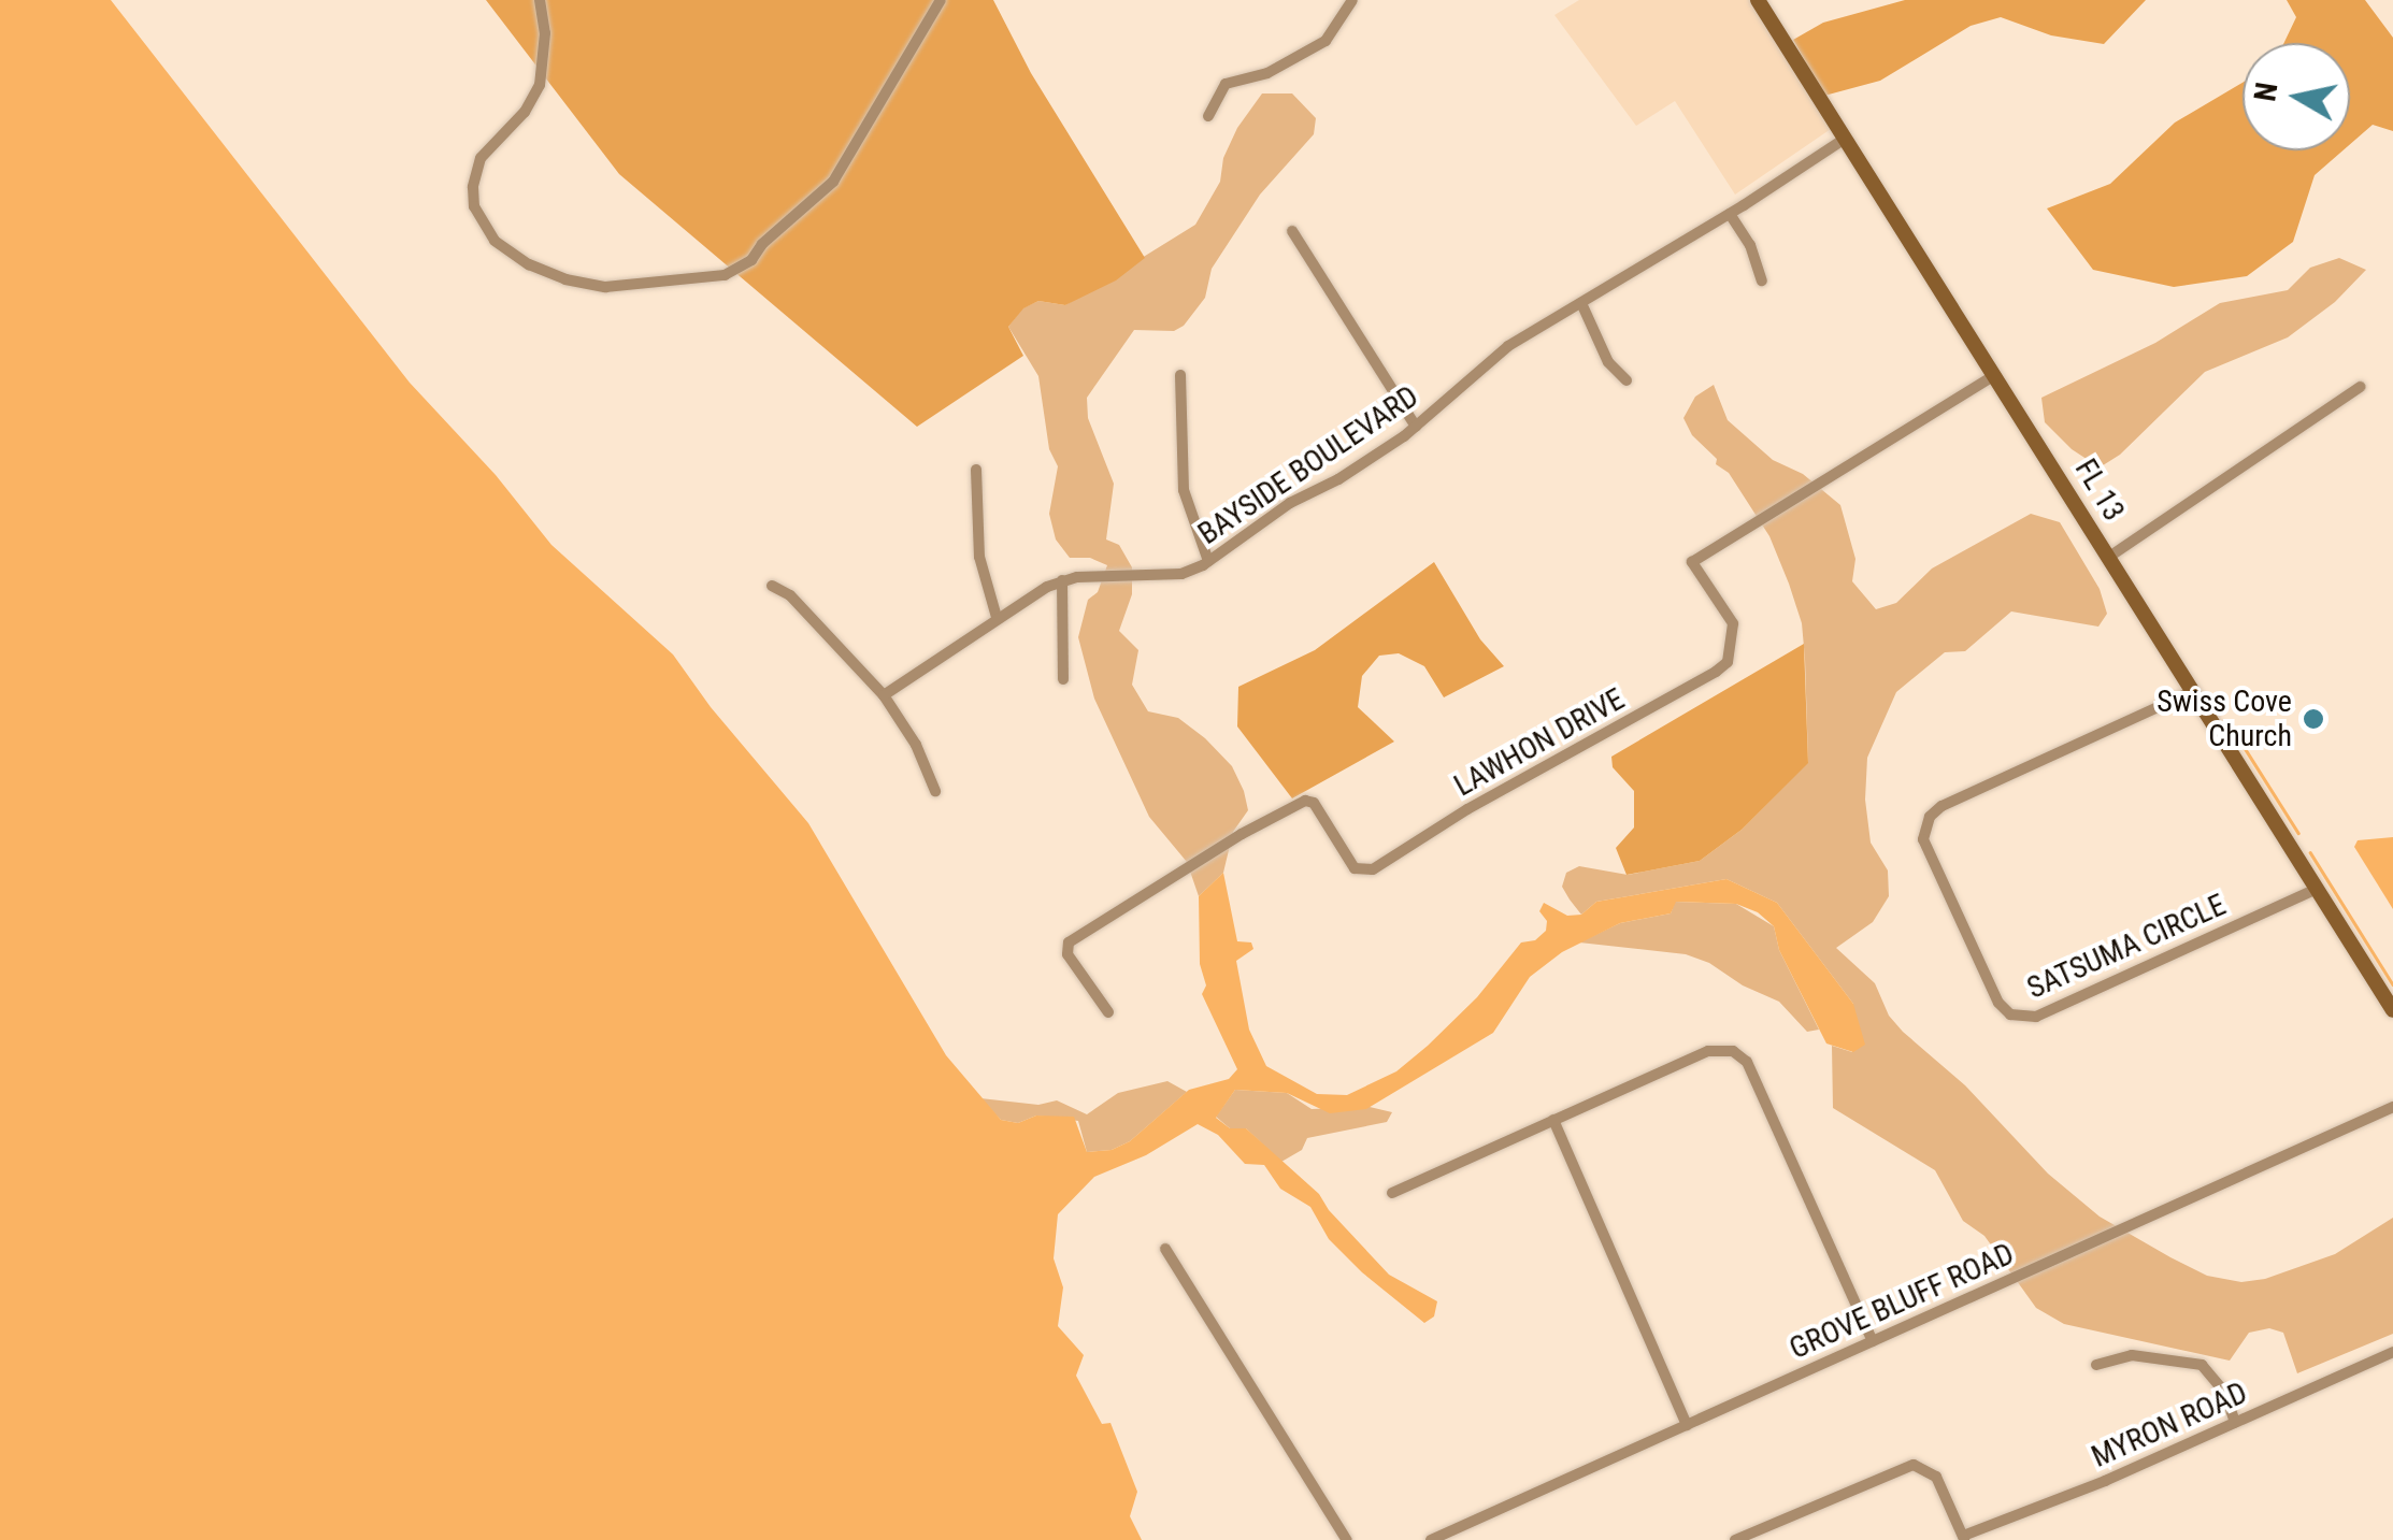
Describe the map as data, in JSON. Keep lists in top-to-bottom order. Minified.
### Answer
{"streets":{"main road":["FL 13"],"street":["BAYSIDE BOULEVARD","LAWHON DRIVE","SATSUMA CIRCLE","GROVE BLUFF ROAD","MYRON ROAD"]},"crossings":[["BAYSIDE BOULEVARD","FL 13"],["FL 13","LAWHON DRIVE"],["FL 13","SATSUMA CIRCLE"]],"places":["Swiss Cove Church"],"north":"left"}
